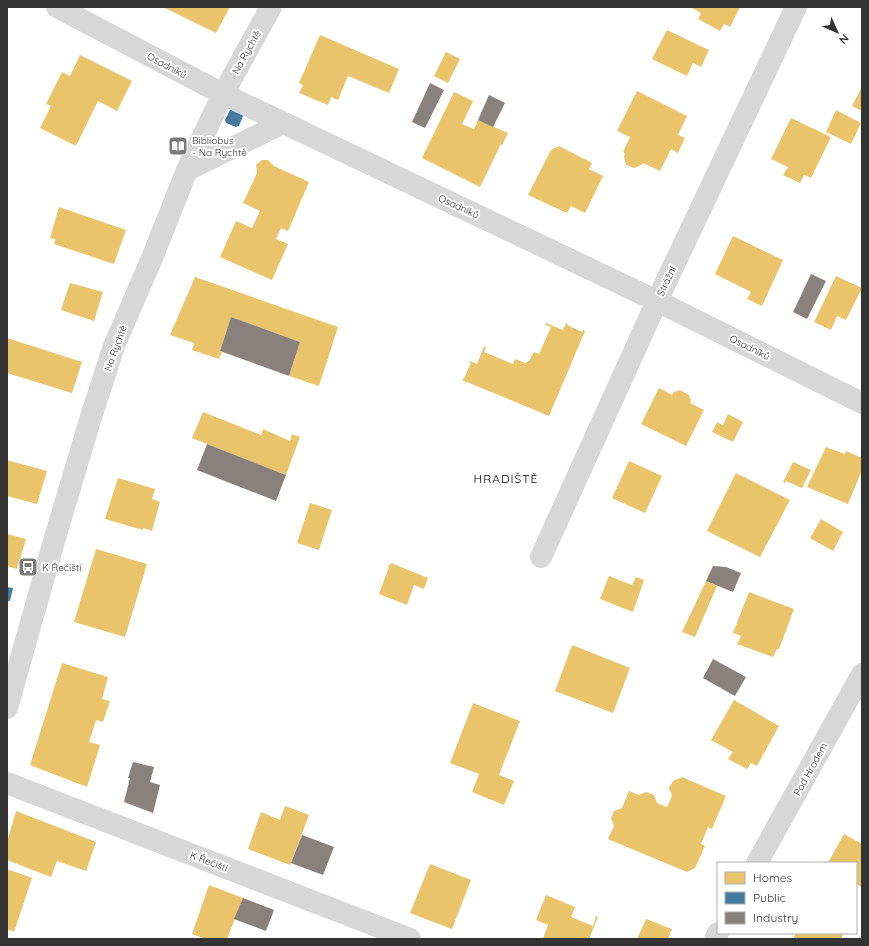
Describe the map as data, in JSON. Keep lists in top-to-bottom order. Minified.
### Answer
{"streets":{"street":["Na Rychtě","Osadníků","Strážní","Pod Hradem","K Řečišti"]},"crossings":[["Na Rychtě","Osadníků"],["Osadníků","Strážní"]],"districts":["HRADIŠTĚ"],"places":{"library":["Bibliobus - Na Rychtě"],"bus stop":["K Řečišti"]},"legend":["Homes","Public","Industry"],"north":"bottom right"}
